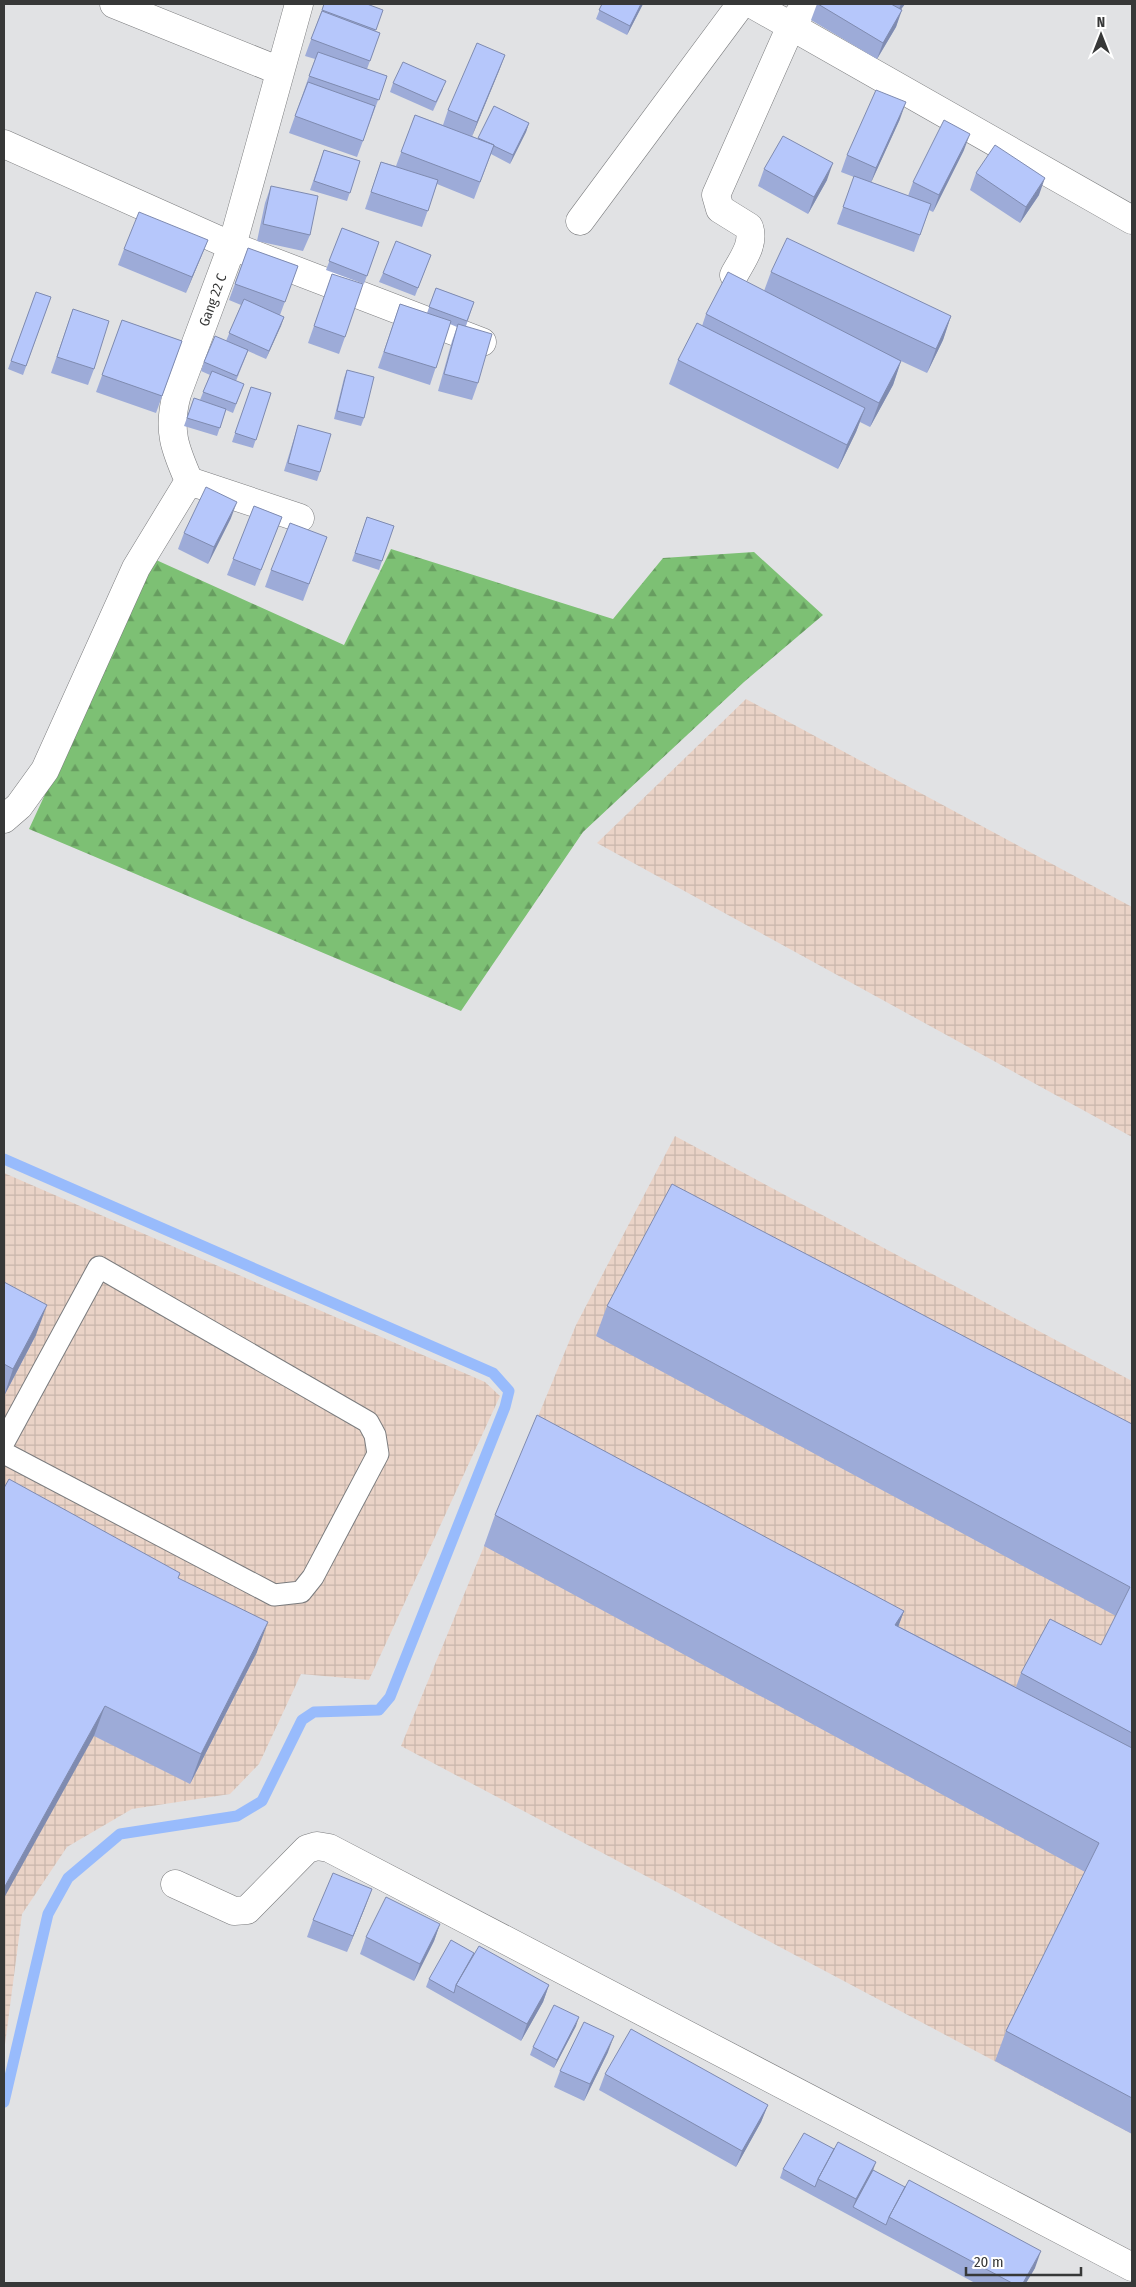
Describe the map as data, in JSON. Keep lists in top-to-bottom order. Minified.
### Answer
{"streets":{"street":["Gang 22 C"]},"scale_bar":"20 m","north":"top"}
